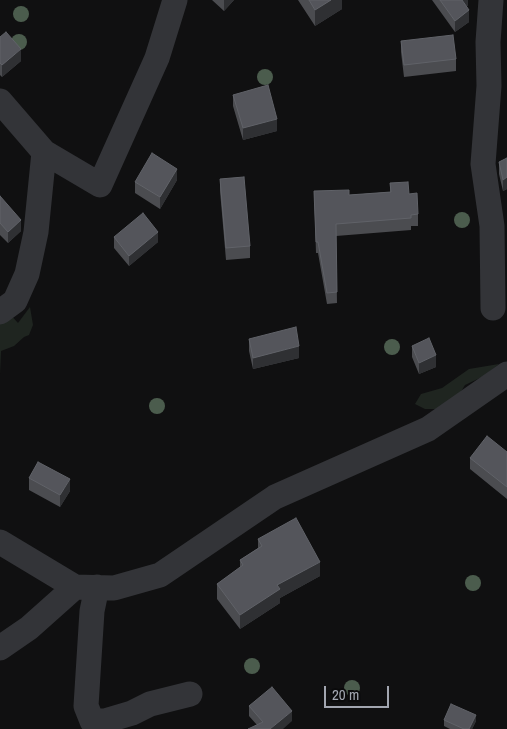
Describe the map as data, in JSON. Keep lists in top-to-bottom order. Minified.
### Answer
{"scale_bar":"20 m"}
